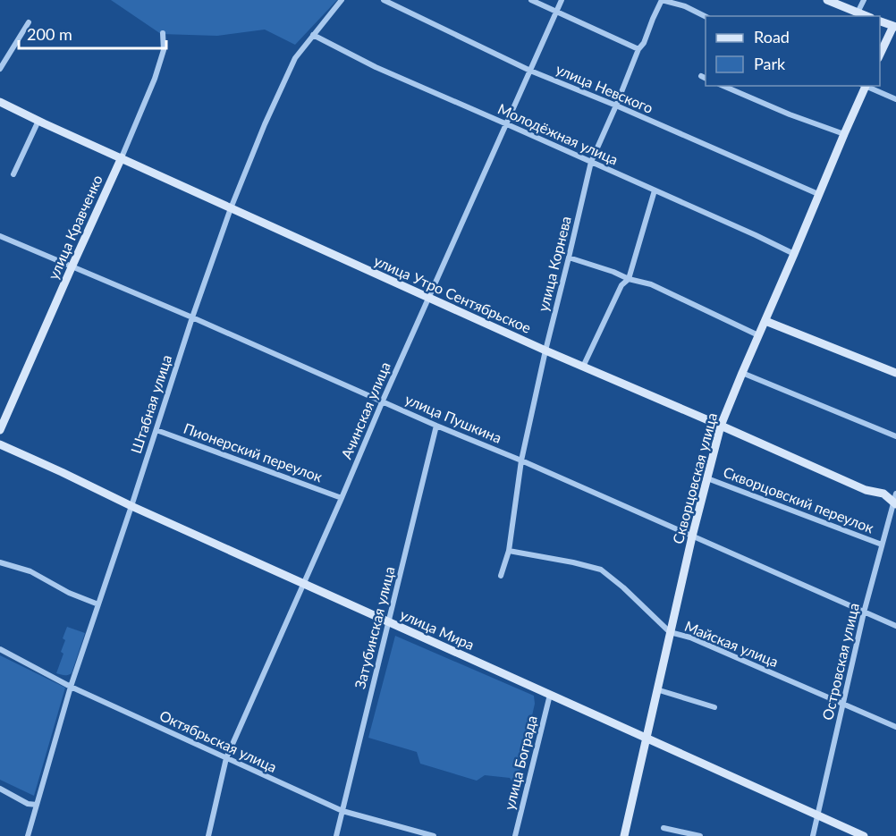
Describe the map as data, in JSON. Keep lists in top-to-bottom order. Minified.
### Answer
{"streets":{"street":["улица Невского","Молодёжная улица","улица Кравченко","улица Корнева","улица Утро Сентябрьское","Штабная улица","Ачинская улица","улица Пушкина","Пионерский переулок","Скворцовская улица","Скворцовский переулок","Затубинская улица","улица Мира","Майская улица","Островская улица","Октябрьская улица","улица Бограда"]},"crossings":[["улица Невского","улица Корнева"],["улица Невского","Ачинская улица"],["улица Невского","Скворцовская улица"],["Молодёжная улица","улица Корнева"],["Молодёжная улица","Штабная улица"],["Молодёжная улица","Ачинская улица"],["Молодёжная улица","Скворцовская улица"],["улица Кравченко","улица Утро Сентябрьское"],["улица Кравченко","улица Пушкина"],["улица Корнева","улица Утро Сентябрьское"],["улица Корнева","улица Пушкина"],["улица Корнева","Майская улица"],["улица Утро Сентябрьское","Штабная улица"],["улица Утро Сентябрьское","Ачинская улица"],["улица Утро Сентябрьское","Скворцовская улица"],["улица Утро Сентябрьское","Островская улица"],["Штабная улица","улица Пушкина"],["Штабная улица","Пионерский переулок"],["Штабная улица","улица Мира"],["Штабная улица","Октябрьская улица"],["Ачинская улица","улица Пушкина"],["Ачинская улица","Пионерский переулок"],["Ачинская улица","улица Мира"],["Ачинская улица","Октябрьская улица"],["улица Пушкина","Скворцовская улица"],["улица Пушкина","Затубинская улица"],["улица Пушкина","Островская улица"],["Скворцовская улица","Скворцовский переулок"],["Скворцовская улица","улица Мира"],["Скворцовская улица","Майская улица"],["Скворцовский переулок","Островская улица"],["Затубинская улица","улица Мира"],["Затубинская улица","Октябрьская улица"],["улица Мира","Островская улица"],["улица Мира","улица Бограда"],["Майская улица","Островская улица"]],"legend":["Road","Park"],"scale_bar":"200 m"}
